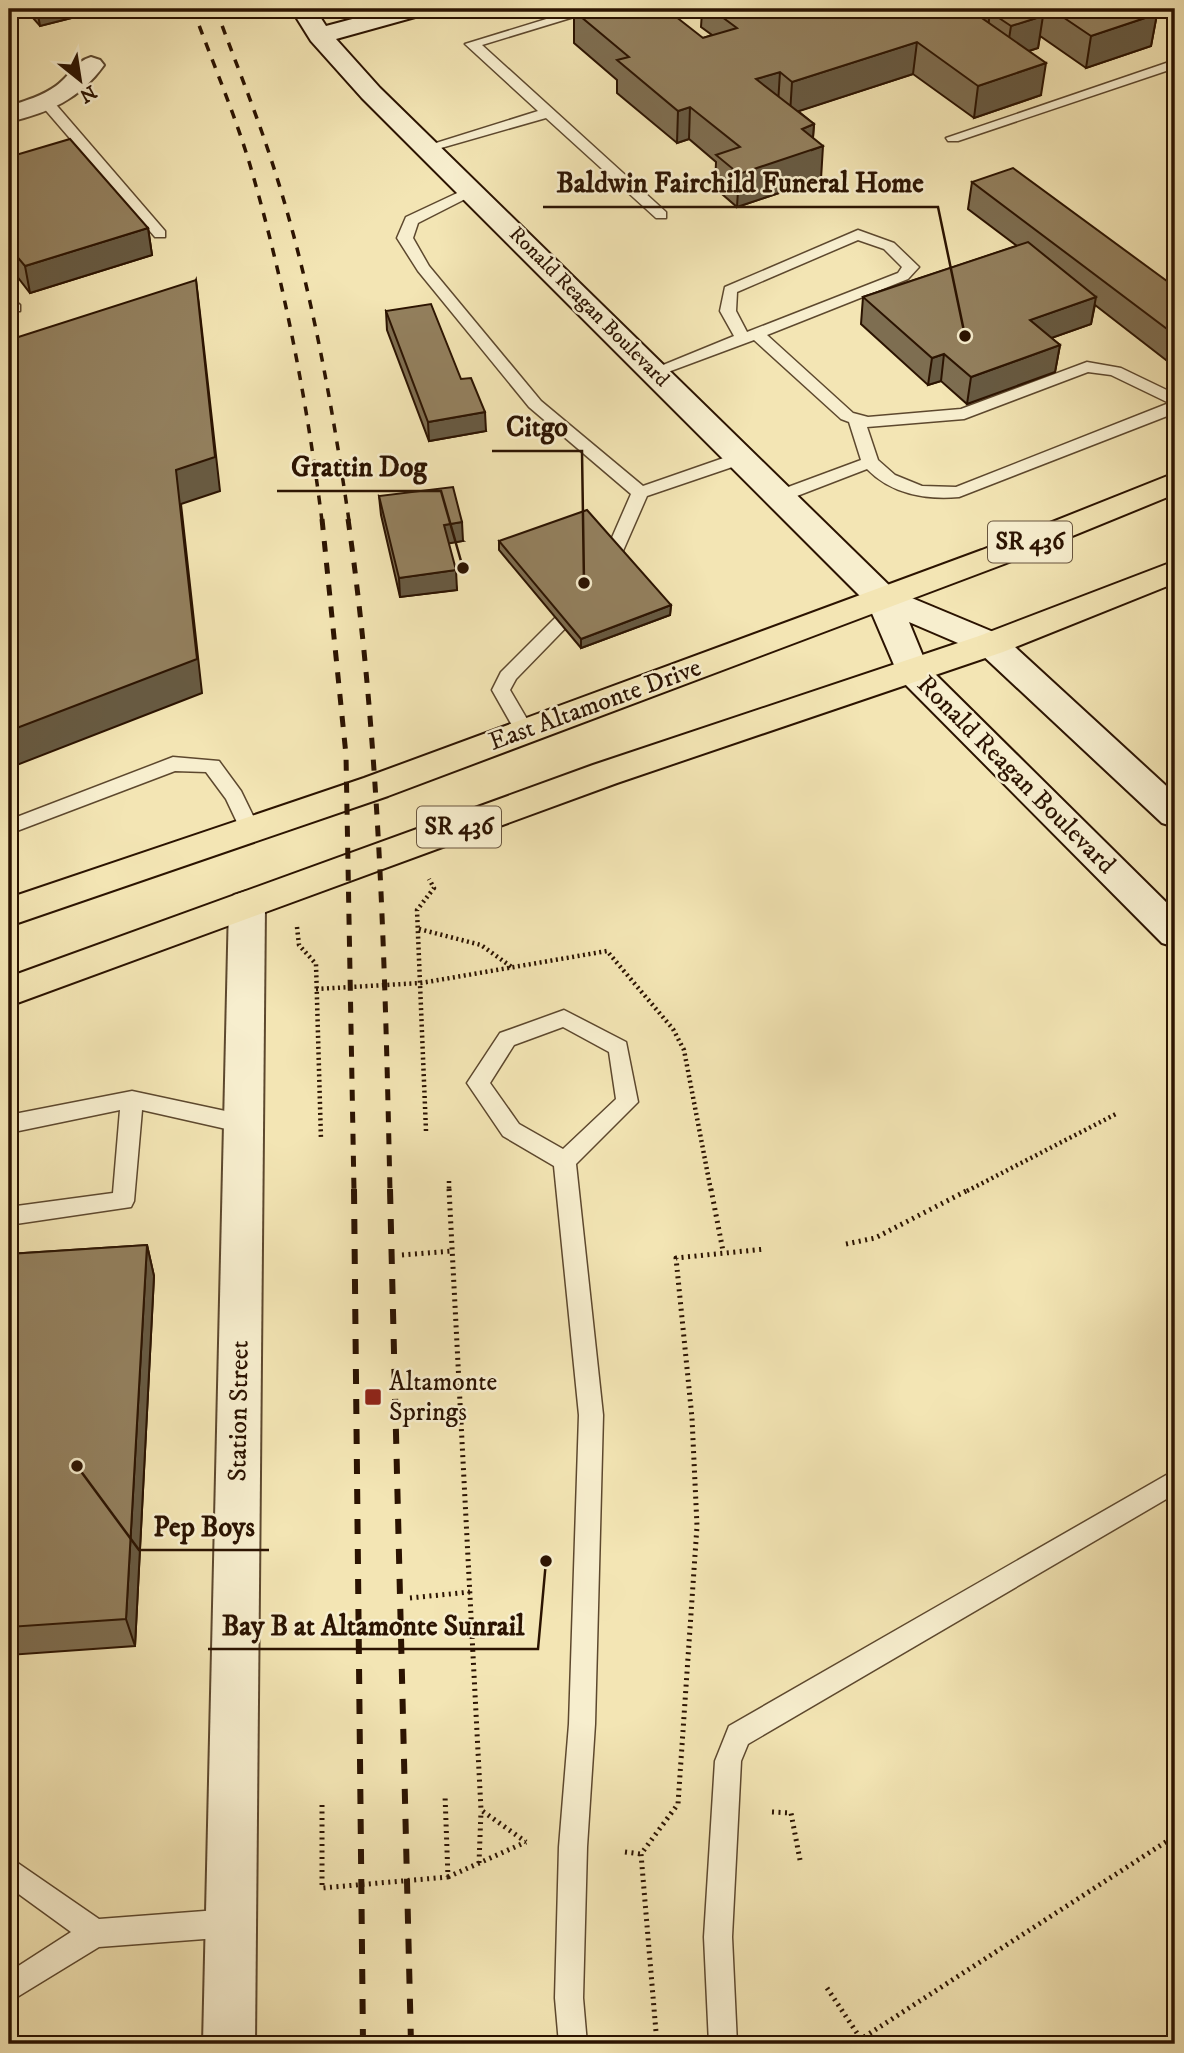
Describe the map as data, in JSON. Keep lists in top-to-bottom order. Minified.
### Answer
{"streets":{"main road":["SR 436","East Altamonte Drive"],"street":["Ronald Reagan Boulevard","Station Street"]},"crossings":[["Ronald Reagan Boulevard","SR 436"],["Ronald Reagan Boulevard","East Altamonte Drive"],["SR 436","Station Street"]],"places":{"other":["Baldwin Fairchild Funeral Home","Grattin Dog","Citgo","Pep Boys","Bay B at Altamonte Sunrail"],"transit":["Altamonte Springs"]},"north":"bottom right"}
